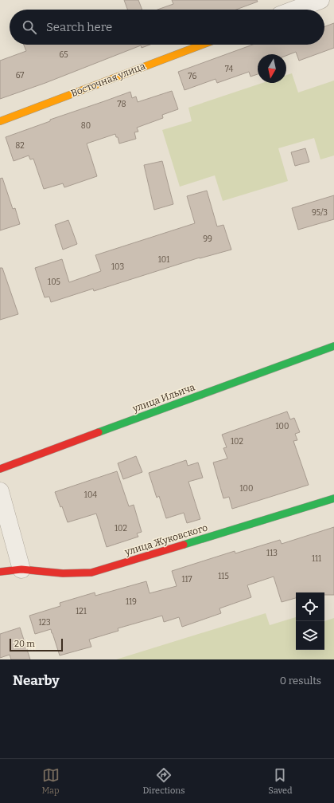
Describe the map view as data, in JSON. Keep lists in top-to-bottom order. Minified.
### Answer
{"streets":{"street":["Восточная улица","улица Ильича","улица Жуковского"]},"house_numbers":["65","74","67","76","78","80","82","95/3","99","101","103","105","100","102","100","104","102","113","111","115","117","119","121","123"],"scale_bar":"20 m","north":"bottom","page":{"search":"Search here","scale":"20 m","heading":["Nearby","0 results"],"nav":["Map","Directions","Saved"]}}
